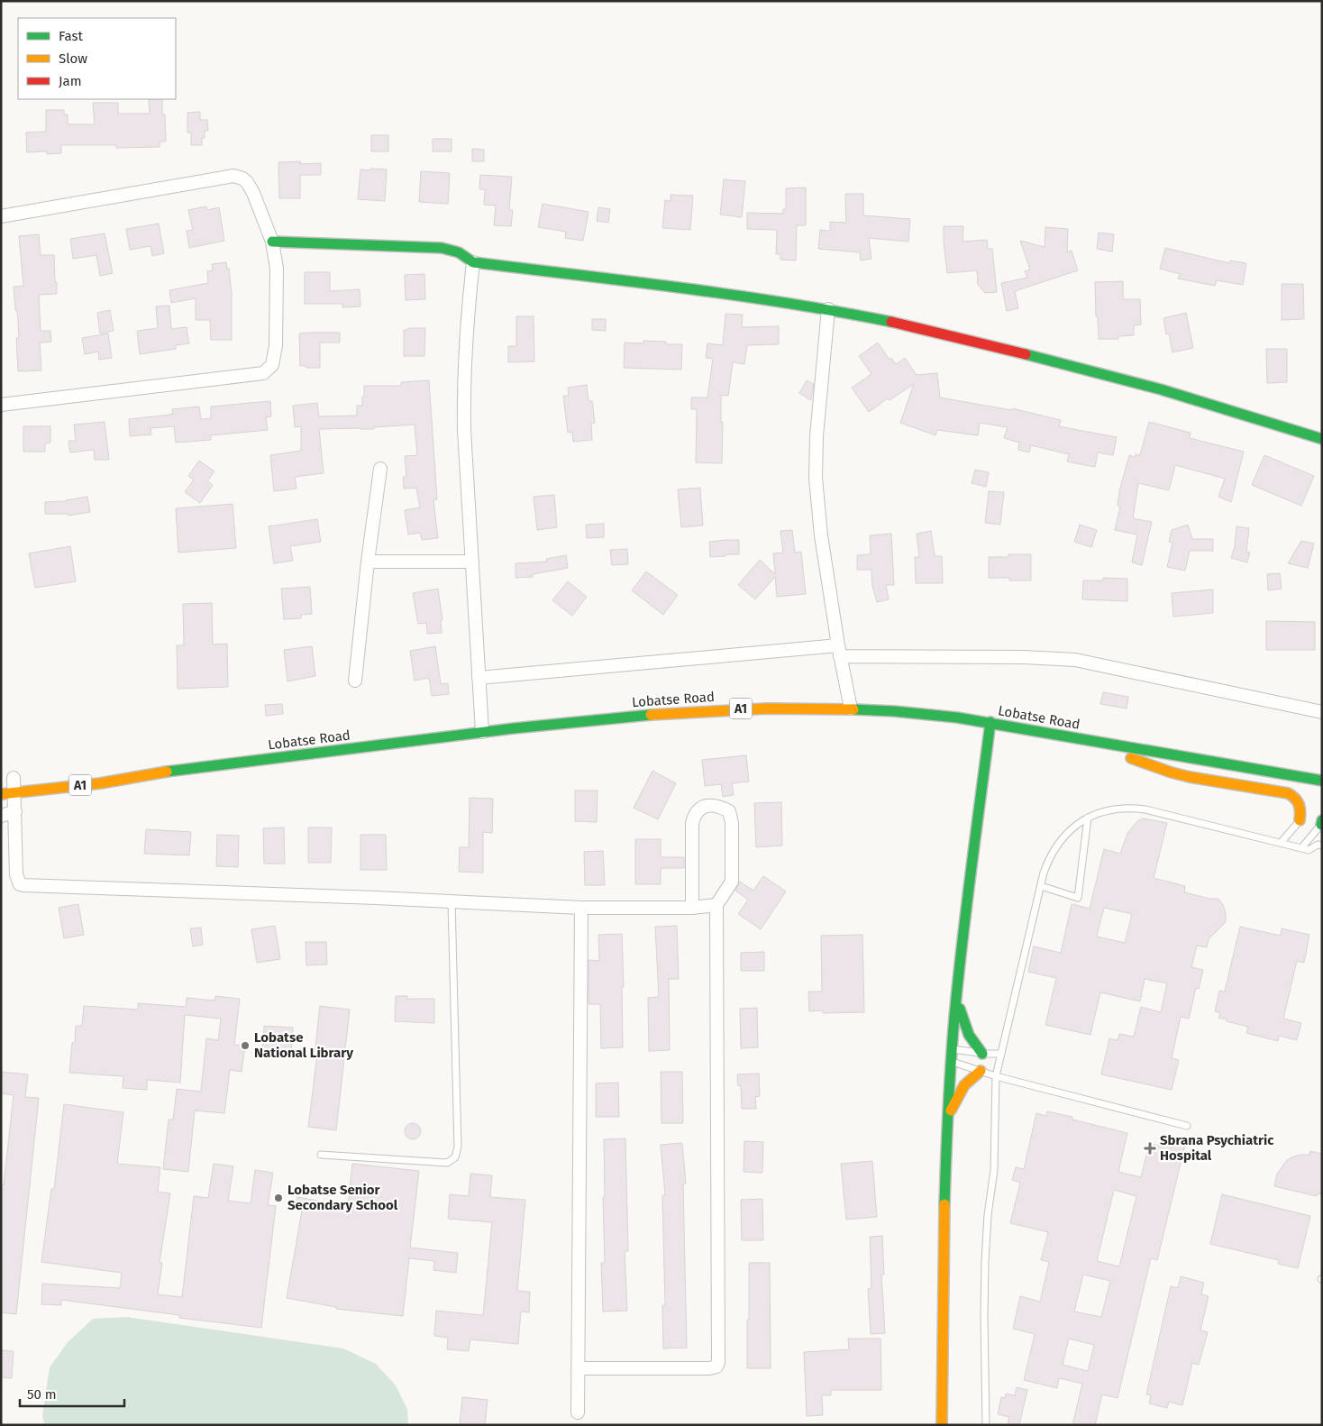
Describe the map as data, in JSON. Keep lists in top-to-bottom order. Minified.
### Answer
{"streets":{"main road":["Lobatse Road","A1"]},"places":{"other":["Lobatse National Library","Lobatse Senior Secondary School"],"health":["Sbrana Psychiatric Hospital"]},"legend":["Fast","Slow","Jam"],"scale_bar":"50 m"}
